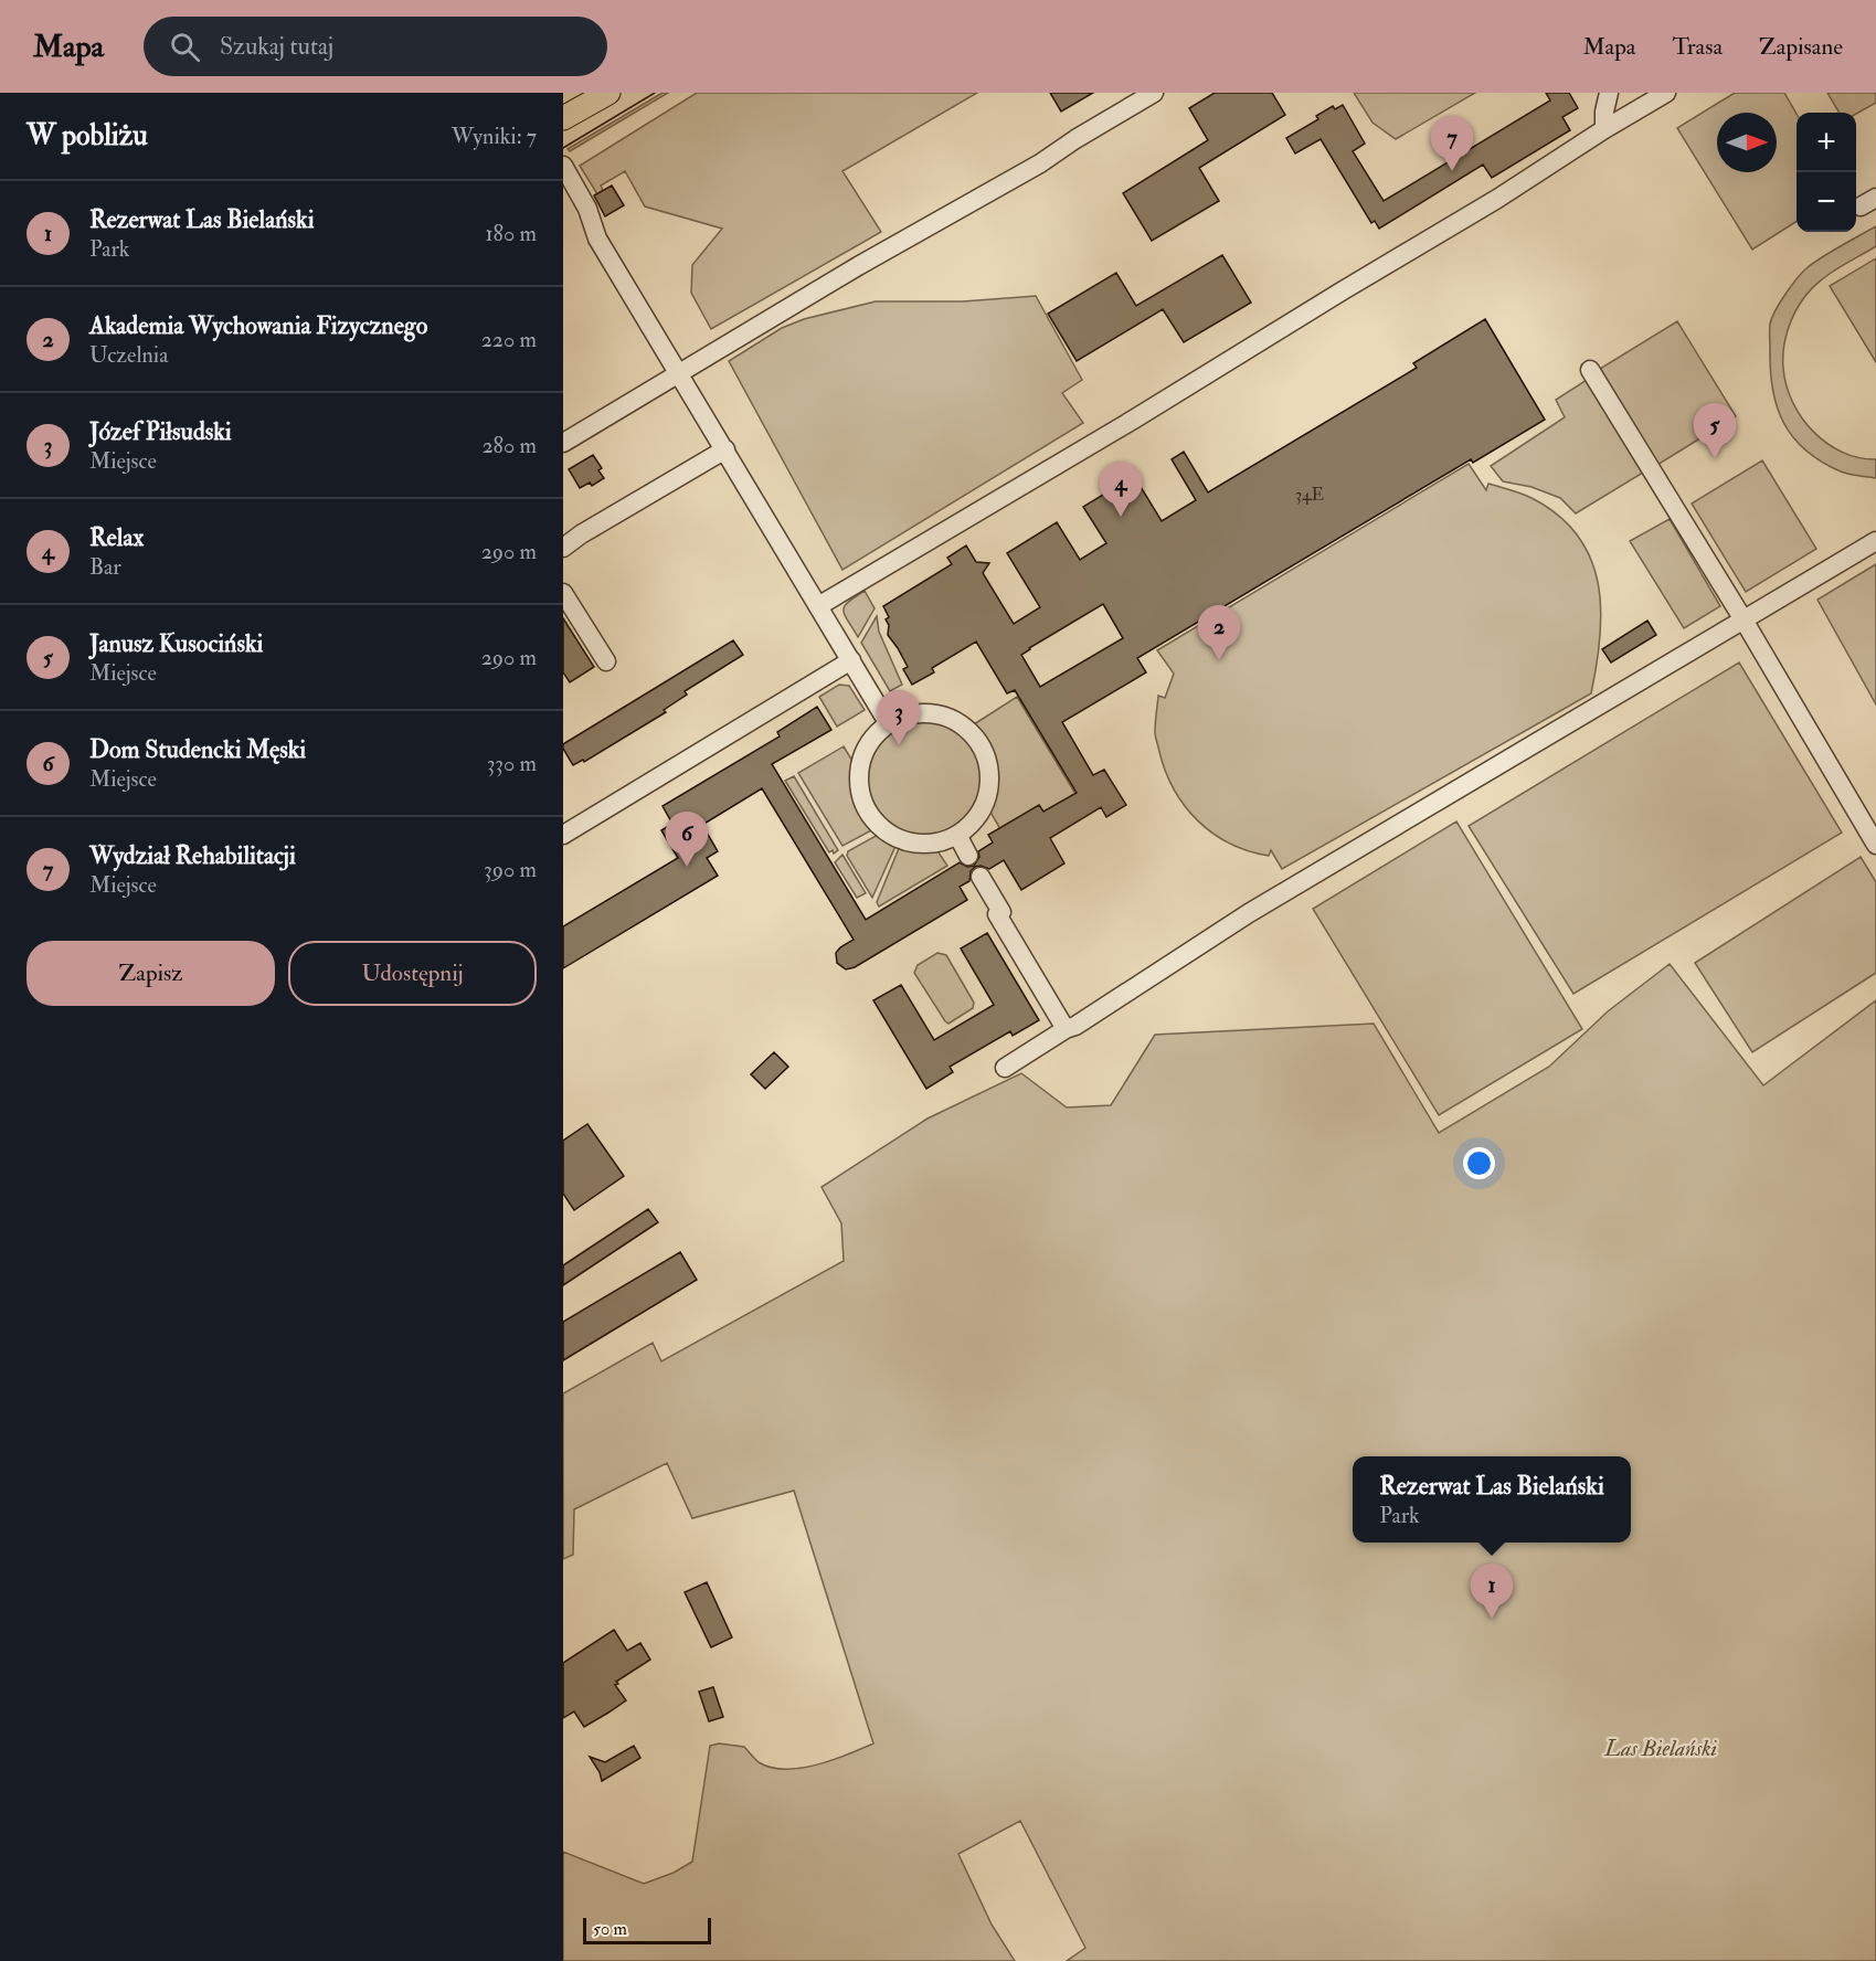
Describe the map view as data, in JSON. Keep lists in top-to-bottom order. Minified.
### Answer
{"parks":["Las Bielański"],"house_numbers":["34E"],"scale_bar":"50 m","north":"right","page":{"header":"Mapa","search":"Szukaj tutaj","nav":["Mapa","Trasa","Zapisane"],"heading":["W pobliżu","Wyniki: 7"],"map_buttons":["+","−"],"pins":["7","5","4","2","3","6","1"],"list":[{"mark":"1","name":"Rezerwat Las Bielański","note":"Park","value":"180 m"},{"mark":"2","name":"Akademia Wychowania Fizycznego","note":"Uczelnia","value":"220 m"},{"mark":"3","name":"Józef Piłsudski","note":"Miejsce","value":"280 m"},{"mark":"4","name":"Relax","note":"Bar","value":"290 m"},{"mark":"5","name":"Janusz Kusociński","note":"Miejsce","value":"290 m"},{"mark":"6","name":"Dom Studencki Męski","note":"Miejsce","value":"330 m"},{"mark":"7","name":"Wydział Rehabilitacji","note":"Miejsce","value":"390 m"}],"buttons":["Zapisz","Udostępnij"],"popup":["Rezerwat Las Bielański","Park"],"scale":"50 m"}}
